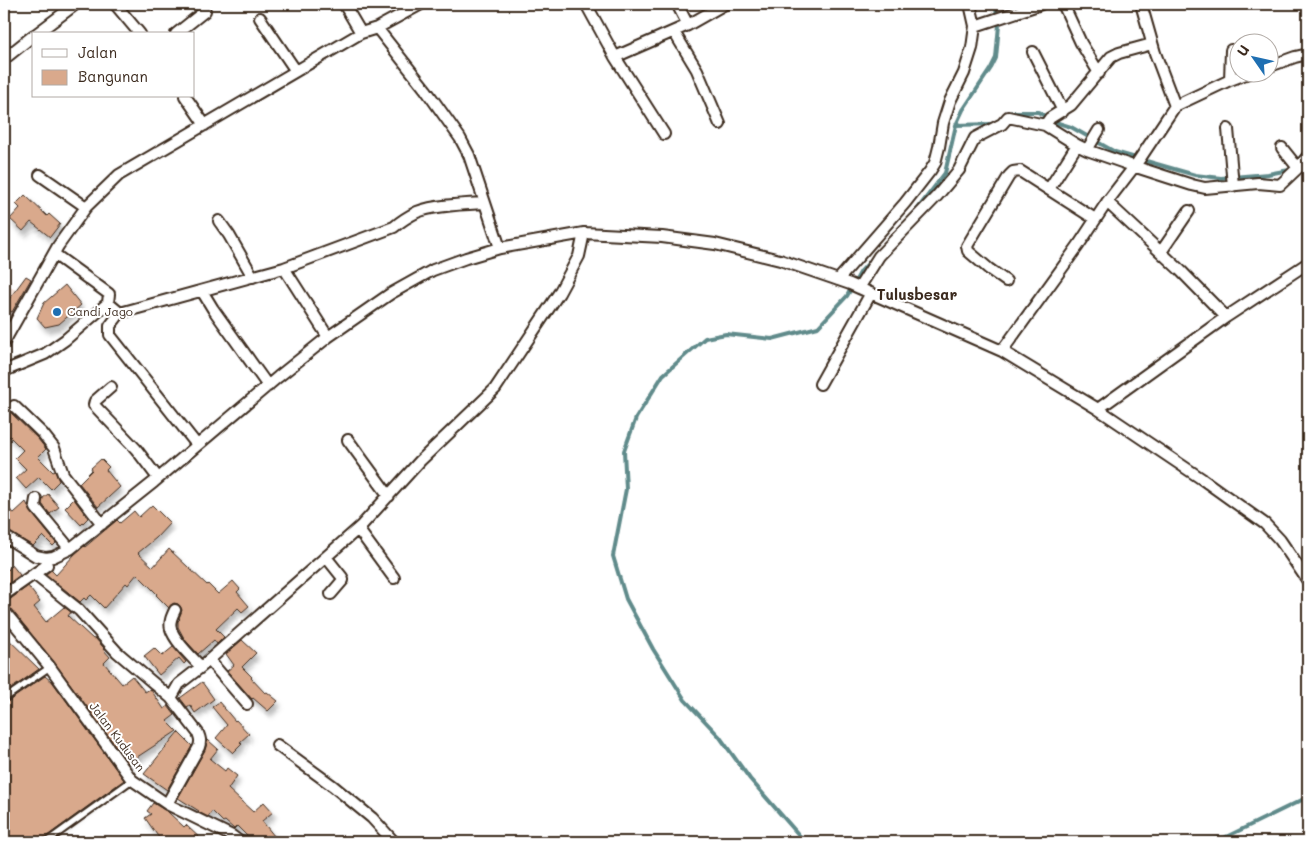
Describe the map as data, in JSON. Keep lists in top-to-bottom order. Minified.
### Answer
{"streets":{"street":["Jalan Kudusan"]},"districts":["Tulusbesar"],"places":["Candi Jago"],"legend":["Jalan","Bangunan"],"north":"top left"}
